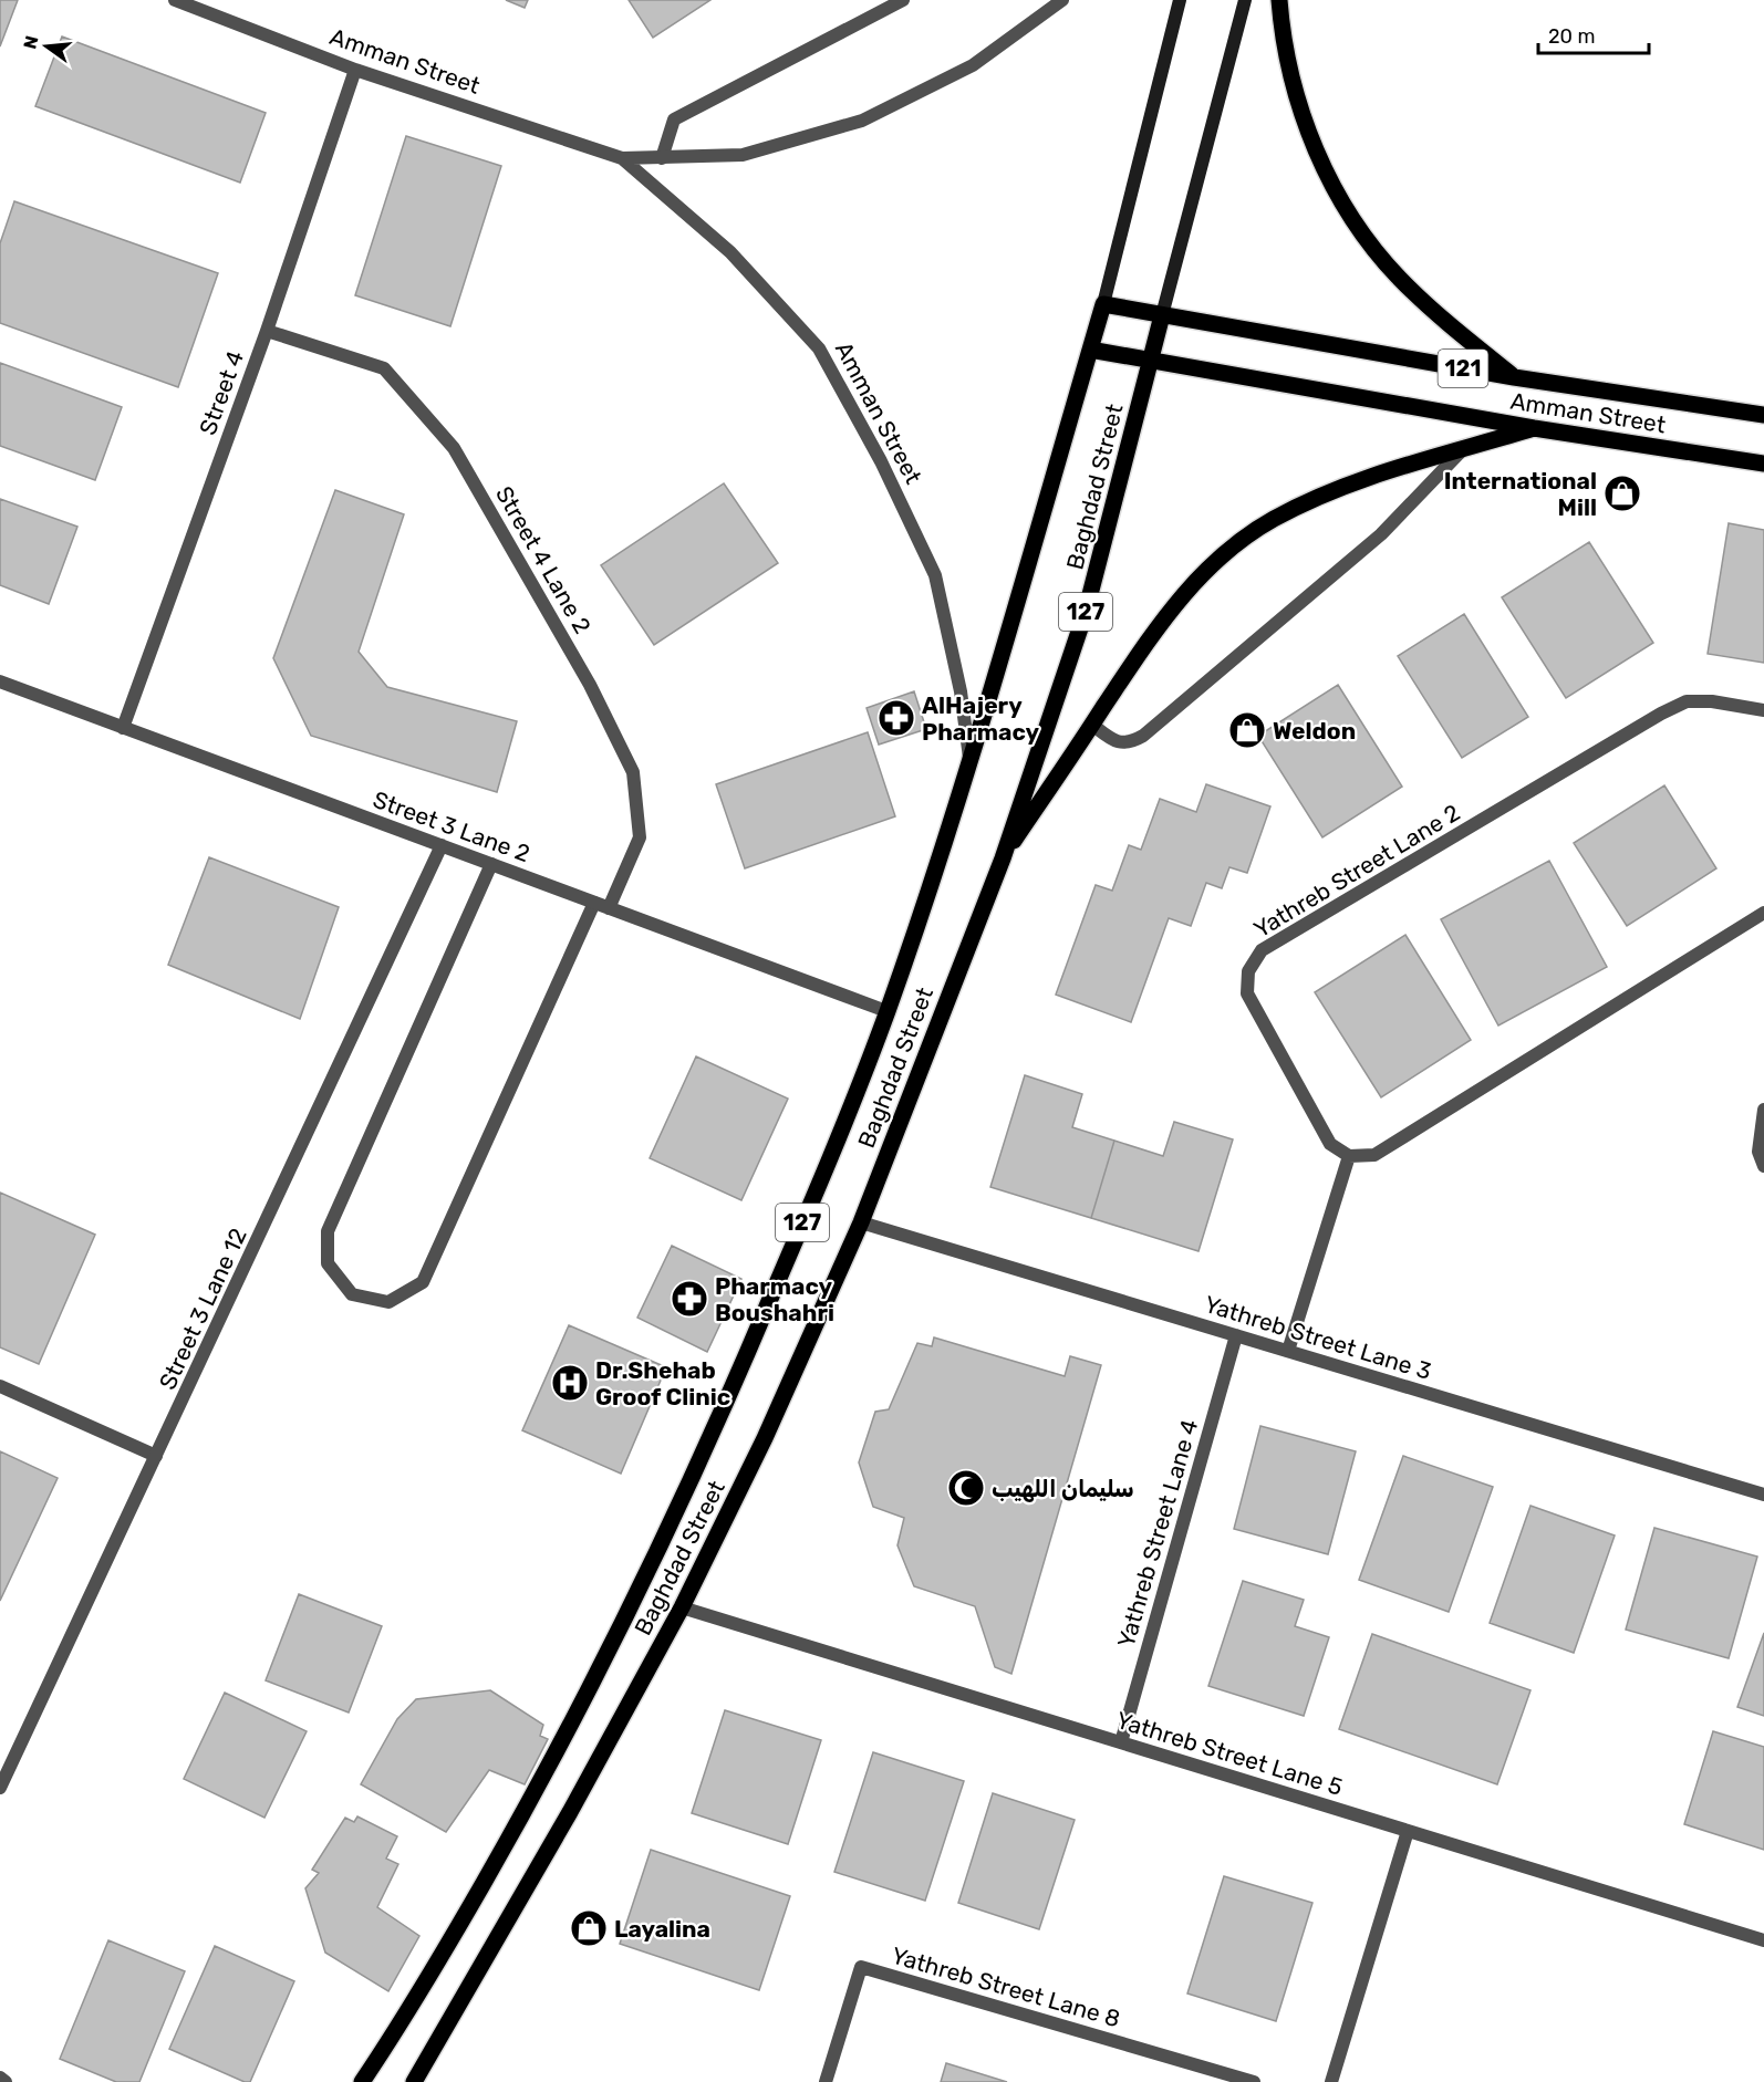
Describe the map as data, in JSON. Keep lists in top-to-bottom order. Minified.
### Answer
{"streets":{"main road":["Amman Street","121","Baghdad Street","127"],"street":["Street 4","Street 4 Lane 2","Street 3 Lane 2","Yathreb Street Lane 2","Street 3 Lane 12","Yathreb Street Lane 3","Yathreb Street Lane 4","Yathreb Street Lane 5","Yathreb Street Lane 8"]},"crossings":[["Amman Street","Street 4"],["Amman Street","Baghdad Street"],["Street 4","Street 4 Lane 2"],["Street 4","Street 3 Lane 2"],["Baghdad Street","Street 3 Lane 2"],["Baghdad Street","Yathreb Street Lane 3"],["Baghdad Street","Yathreb Street Lane 5"],["Street 4 Lane 2","Street 3 Lane 2"],["Street 3 Lane 2","Street 3 Lane 12"],["Yathreb Street Lane 3","Yathreb Street Lane 4"],["Yathreb Street Lane 4","Yathreb Street Lane 5"]],"places":{"shop":["International Mill","Weldon","Layalina"],"pharmacy":["AlHajery Pharmacy","Pharmacy Boushahri"],"hospital":["Dr.Shehab Groof Clinic"],"mosque":["سليمان اللهيب"]},"scale_bar":"20 m","north":"left"}
